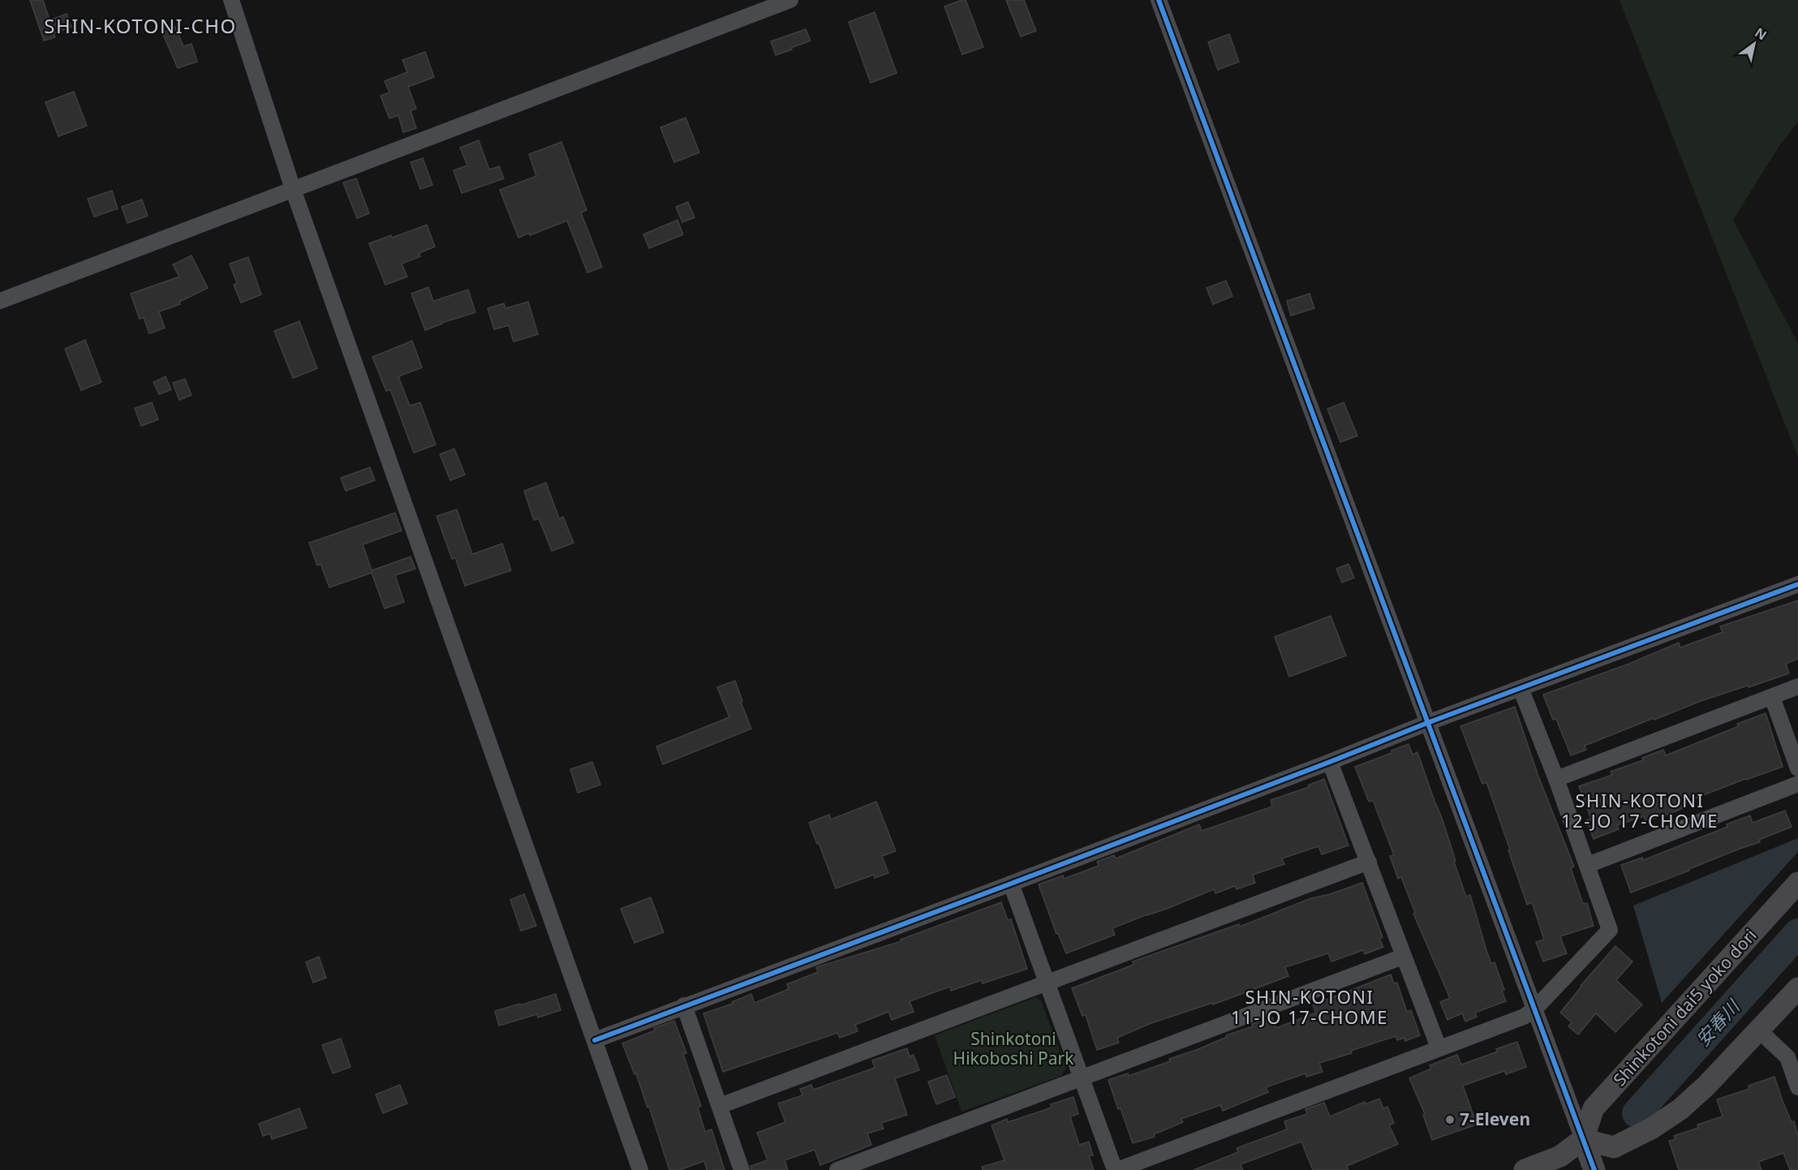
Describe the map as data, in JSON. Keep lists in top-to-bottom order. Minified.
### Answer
{"streets":{"street":["Shinkotoni dai5 yoko dori"]},"districts":["SHIN-KOTONI-CHO","SHIN-KOTONI 12-JO 17-CHOME","SHIN-KOTONI 11-JO 17-CHOME"],"water":["安春川"],"parks":["Shinkotoni Hikoboshi Park"],"places":["7-Eleven"],"north":"top right"}
